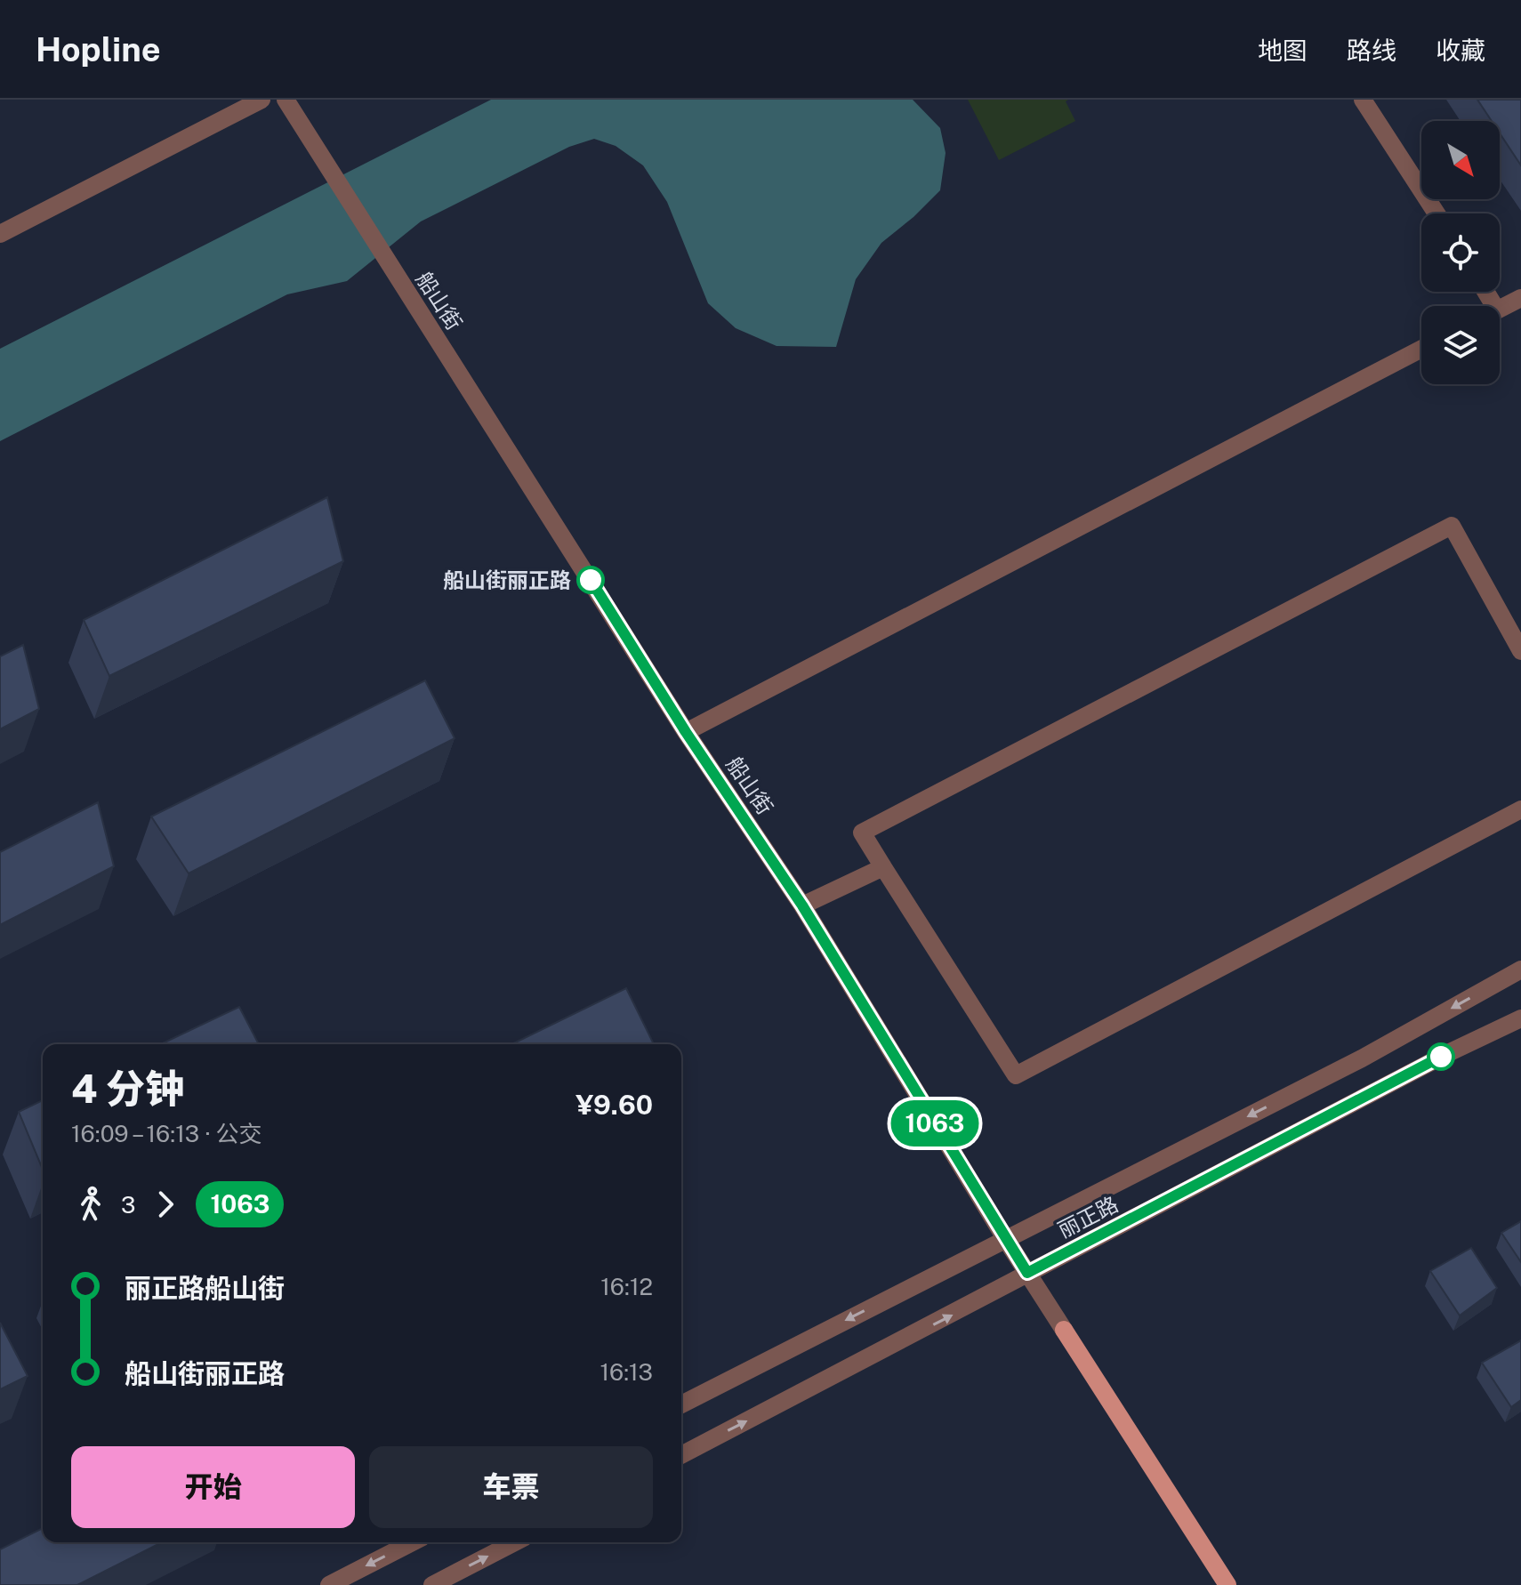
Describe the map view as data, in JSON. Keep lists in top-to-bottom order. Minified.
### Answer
{"streets":{"street":["船山街","丽正路"]},"crossings":[["船山街","丽正路"]],"places":["船山街丽正路"],"lines":["bus line 1063"],"north":"bottom right","page":{"header":"Hopline","nav":["地图","路线","收藏"],"on_map":"1063","heading":["4 分钟","16:09 – 16:13 · 公交","¥9.60"],"legs":["3","1063"],"list":[{"name":"丽正路船山街","value":"16:12"},{"name":"船山街丽正路","value":"16:13"}],"buttons":["开始","车票"]}}
